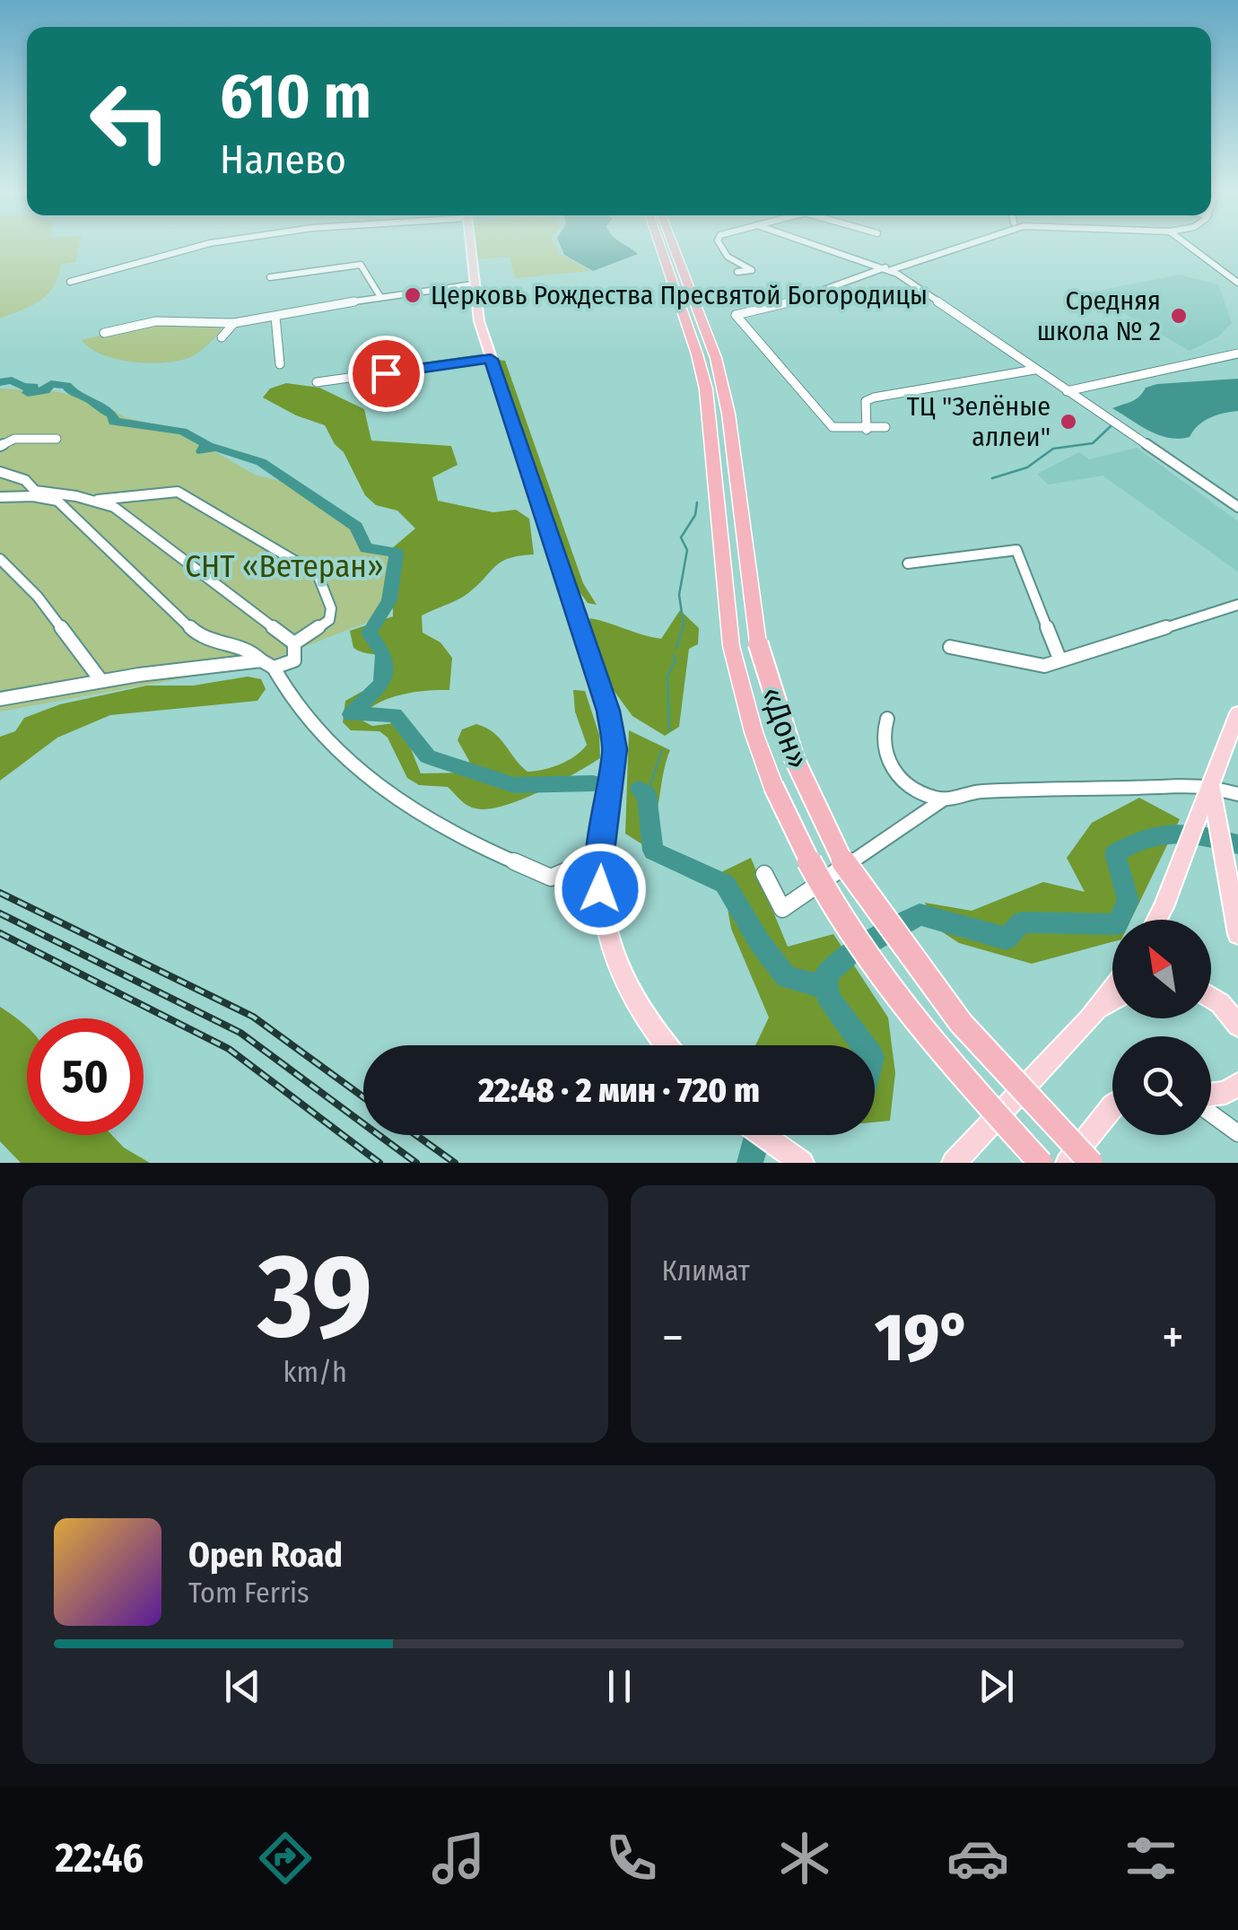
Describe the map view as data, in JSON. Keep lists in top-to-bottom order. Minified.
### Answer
{"streets":{"highway":["«Дон»"]},"parks":["СНТ «Ветеран»"],"places":["Церковь Рождества Пресвятой Богородицы","Средняя школа № 2","ТЦ \"Зелёные аллеи\""],"north":"top left","page":{"turn":["610 m","Налево"],"limit":"50","trip":"22:48 · 2 мин · 720 m","tile":[["39","km/h"],"Климат"],"heat":["−","19°","+"],"song":["Open Road","Tom Ferris"],"tabs":"22:46"}}
